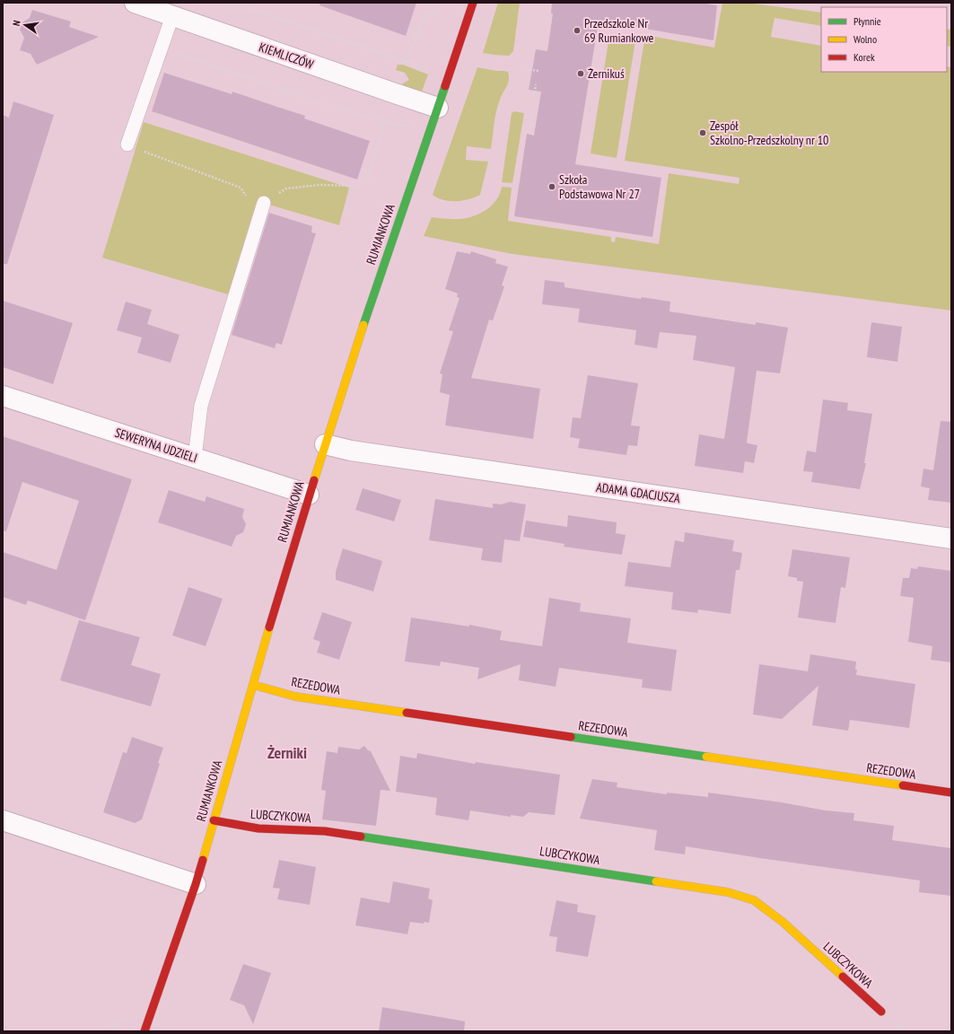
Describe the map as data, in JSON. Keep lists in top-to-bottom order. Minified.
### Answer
{"streets":{"street":["KIEMLICZÓW","RUMIANKOWA","SEWERYNA UDZIELI","ADAMA GDACJUSZA","REZEDOWA","LUBCZYKOWA"]},"crossings":[["KIEMLICZÓW","RUMIANKOWA"],["RUMIANKOWA","SEWERYNA UDZIELI"],["RUMIANKOWA","ADAMA GDACJUSZA"],["RUMIANKOWA","REZEDOWA"],["RUMIANKOWA","LUBCZYKOWA"]],"districts":["Żerniki"],"places":["Przedszkole Nr 69 Rumiankowe","Żernikuś","Zespół Szkolno-Przedszkolny nr 10","Szkoła Podstawowa Nr 27"],"legend":["Płynnie","Wolno","Korek"],"north":"left"}
